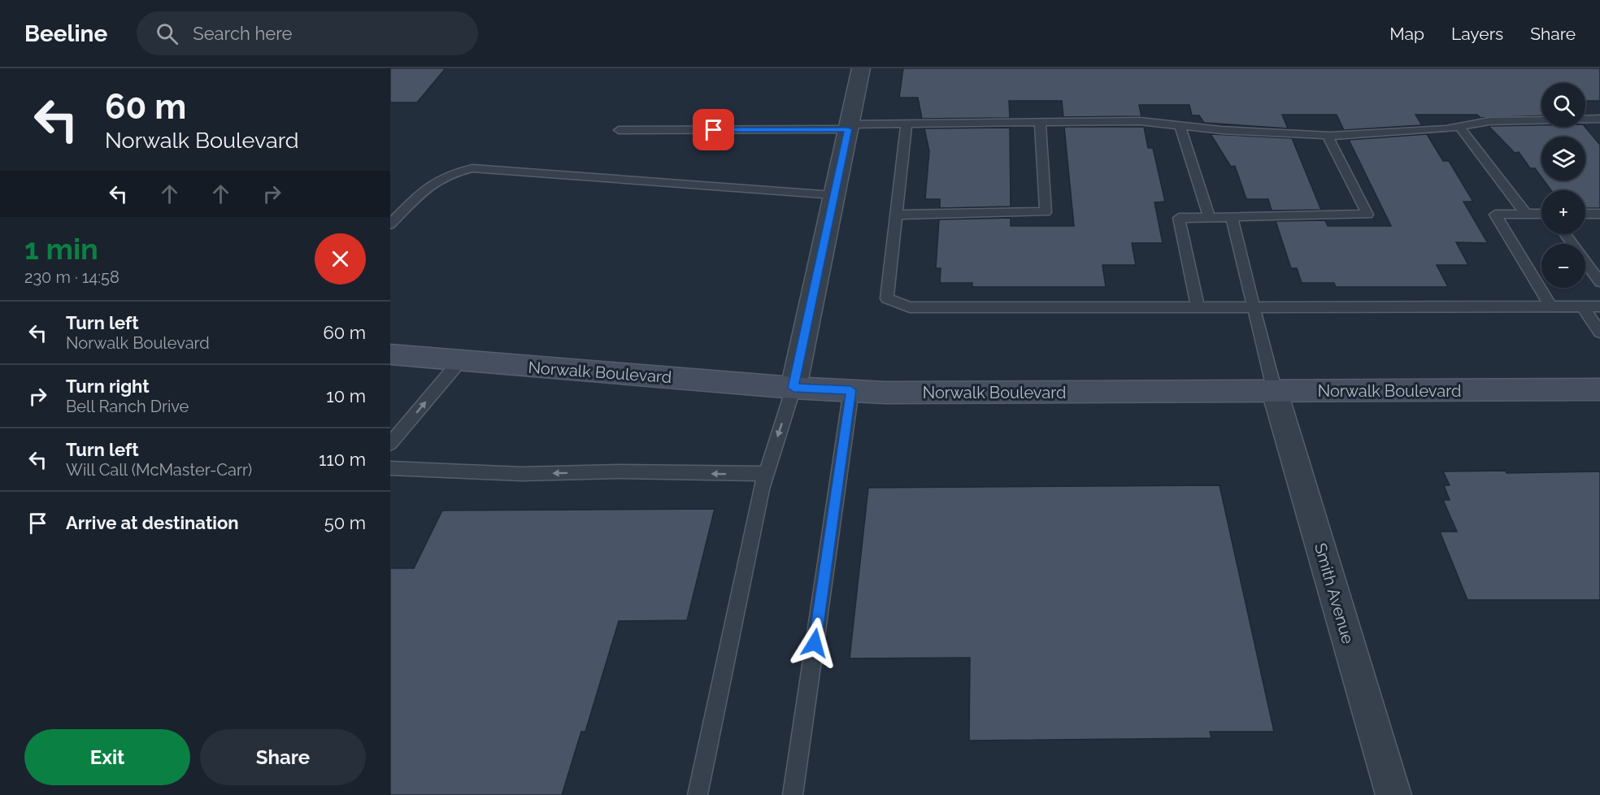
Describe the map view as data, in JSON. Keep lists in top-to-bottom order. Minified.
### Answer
{"streets":{"main road":["Norwalk Boulevard"],"street":["Smith Avenue"]},"crossings":[["Norwalk Boulevard","Smith Avenue"]],"page":{"header":"Beeline","search":"Search here","nav":["Map","Layers","Share"],"turn":["60 m","Norwalk Boulevard"],"map_buttons":["+","−"],"heading":["1 min","230 m · 14:58"],"list":[{"name":"Turn left","note":"Norwalk Boulevard","value":"60 m"},{"name":"Turn right","note":"Bell Ranch Drive","value":"10 m"},{"name":"Turn left","note":"Will Call (McMaster-Carr)","value":"110 m"},{"name":"Arrive at destination","value":"50 m"}],"buttons":["Exit","Share"]}}
